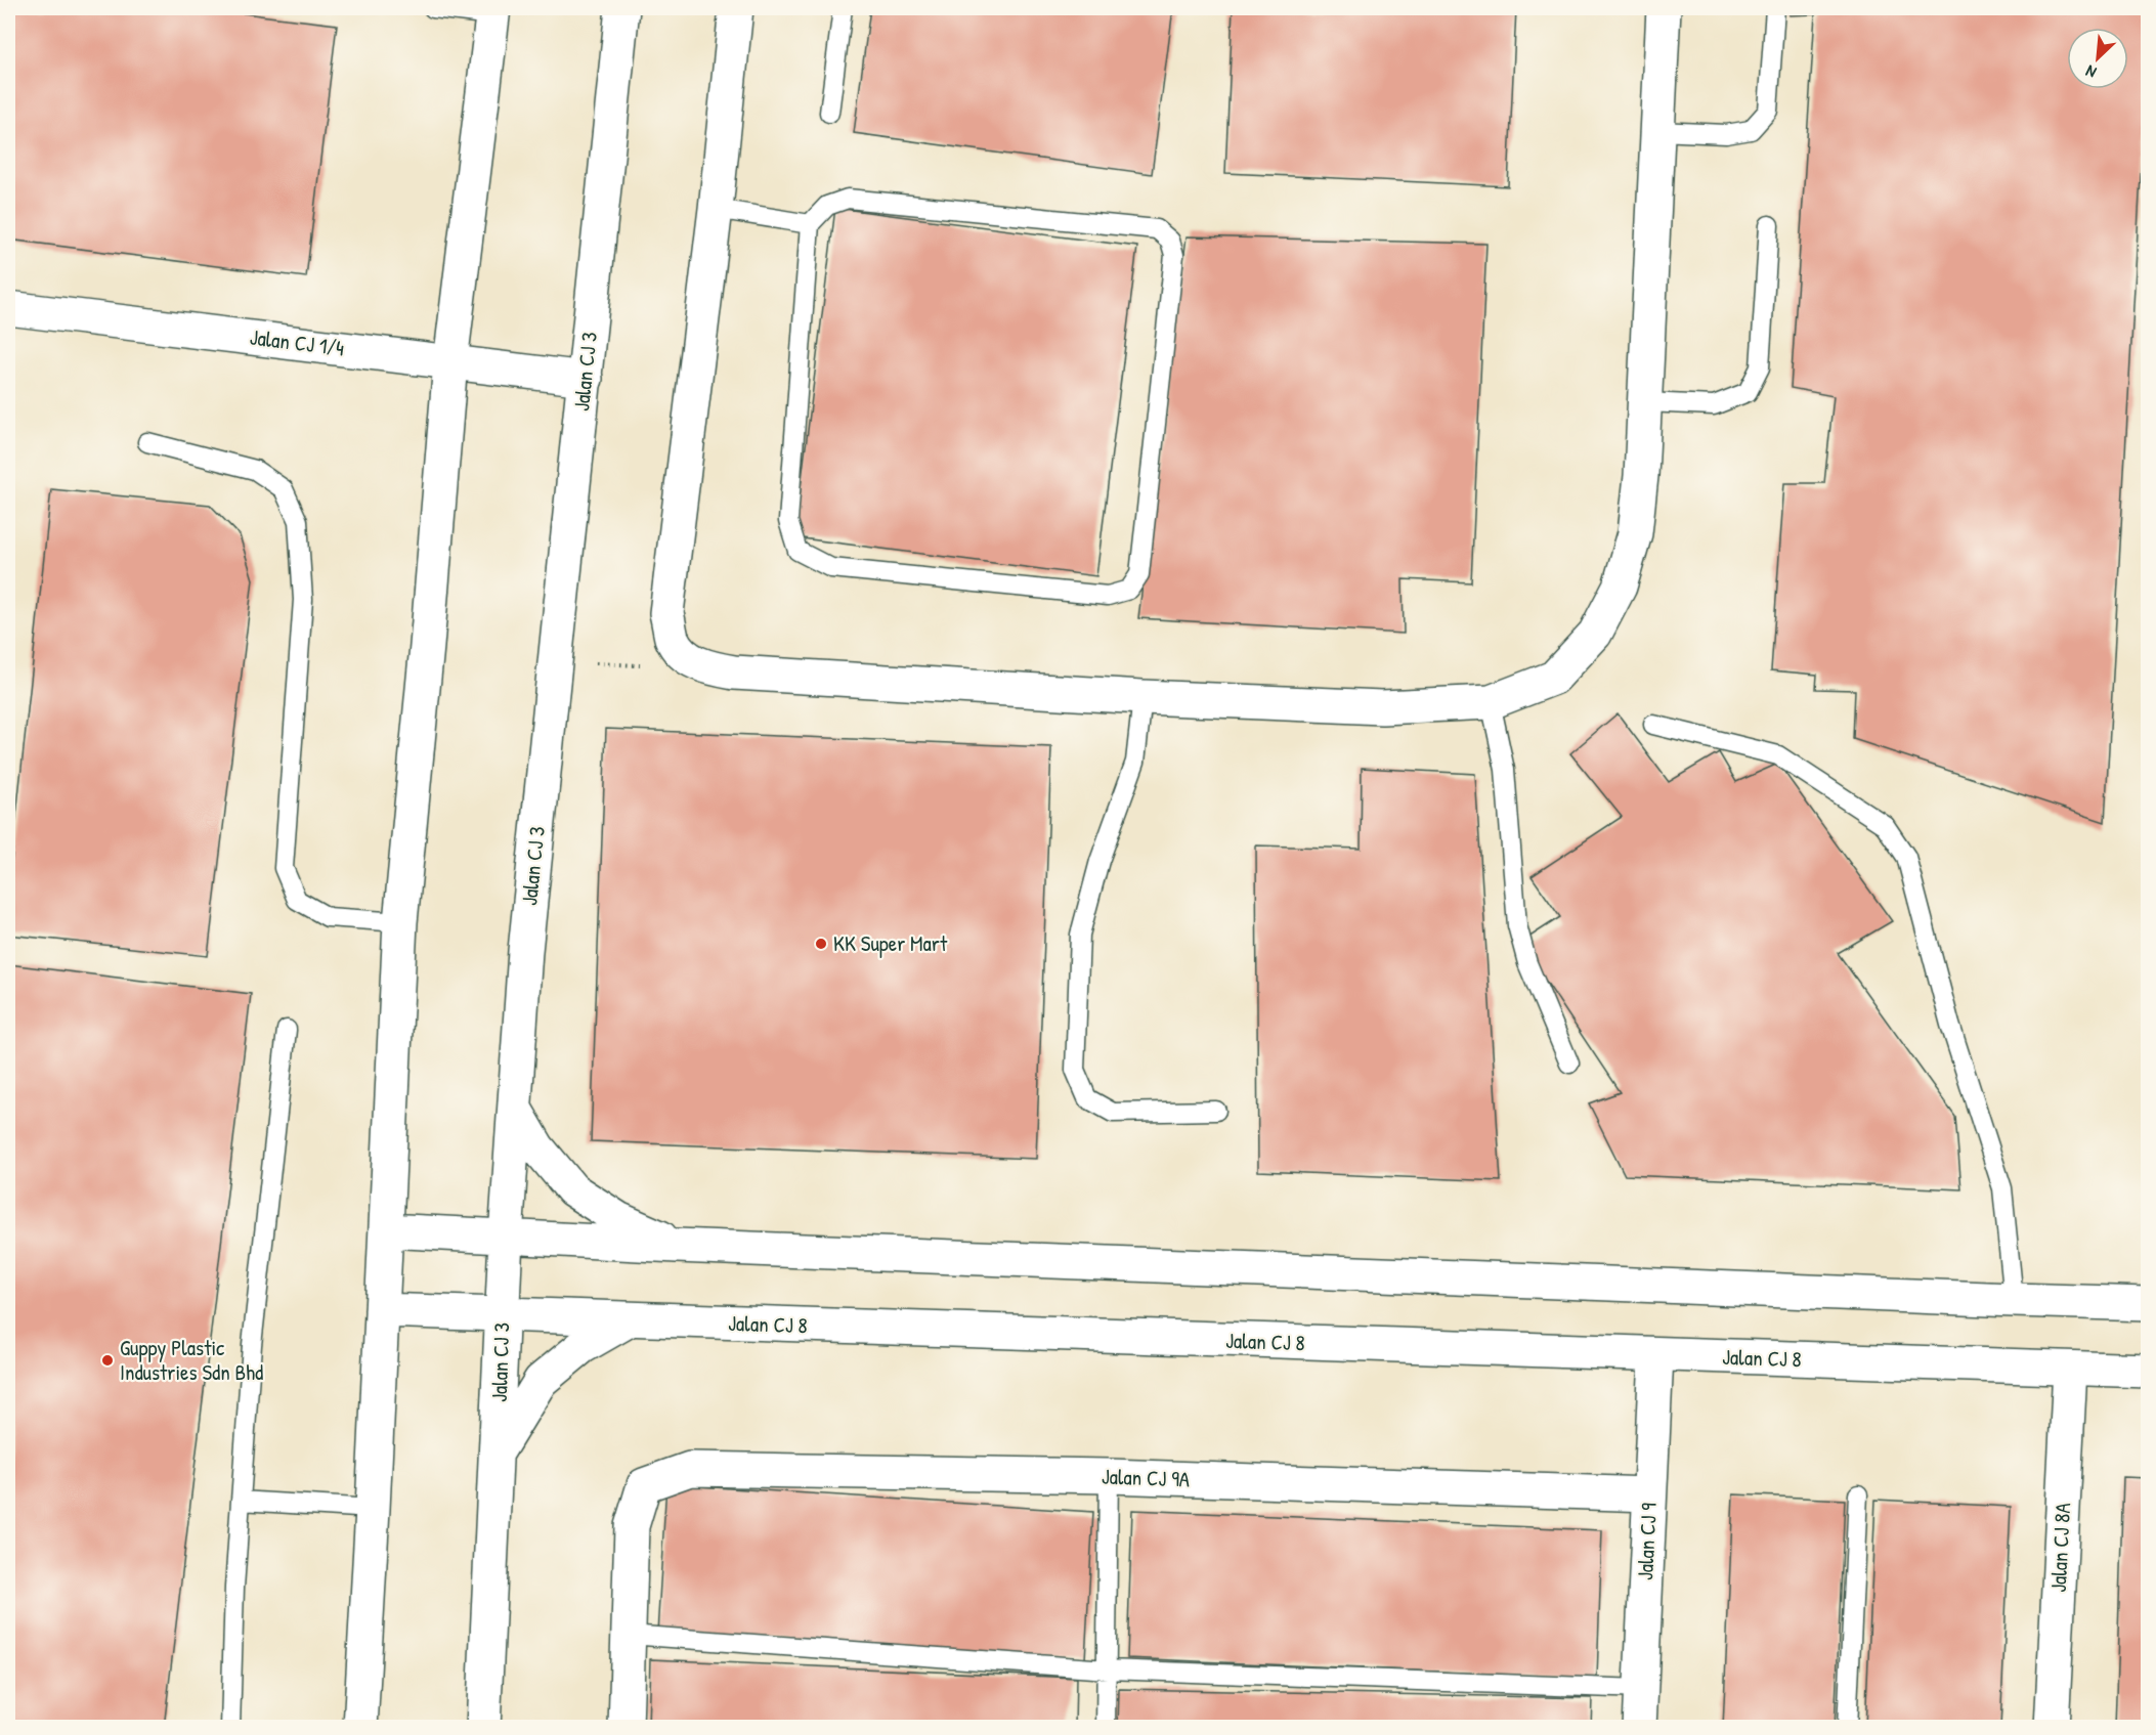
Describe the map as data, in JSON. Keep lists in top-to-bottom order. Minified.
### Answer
{"streets":{"street":["Jalan CJ 1/4","Jalan CJ 3","Jalan CJ 8","Jalan CJ 9A","Jalan CJ 9","Jalan CJ 8A"]},"crossings":[["Jalan CJ 1/4","Jalan CJ 3"],["Jalan CJ 3","Jalan CJ 8"],["Jalan CJ 8","Jalan CJ 9"],["Jalan CJ 8","Jalan CJ 8A"],["Jalan CJ 9A","Jalan CJ 9"]],"places":["KK Super Mart","Guppy Plastic Industries Sdn Bhd"],"north":"bottom left"}
